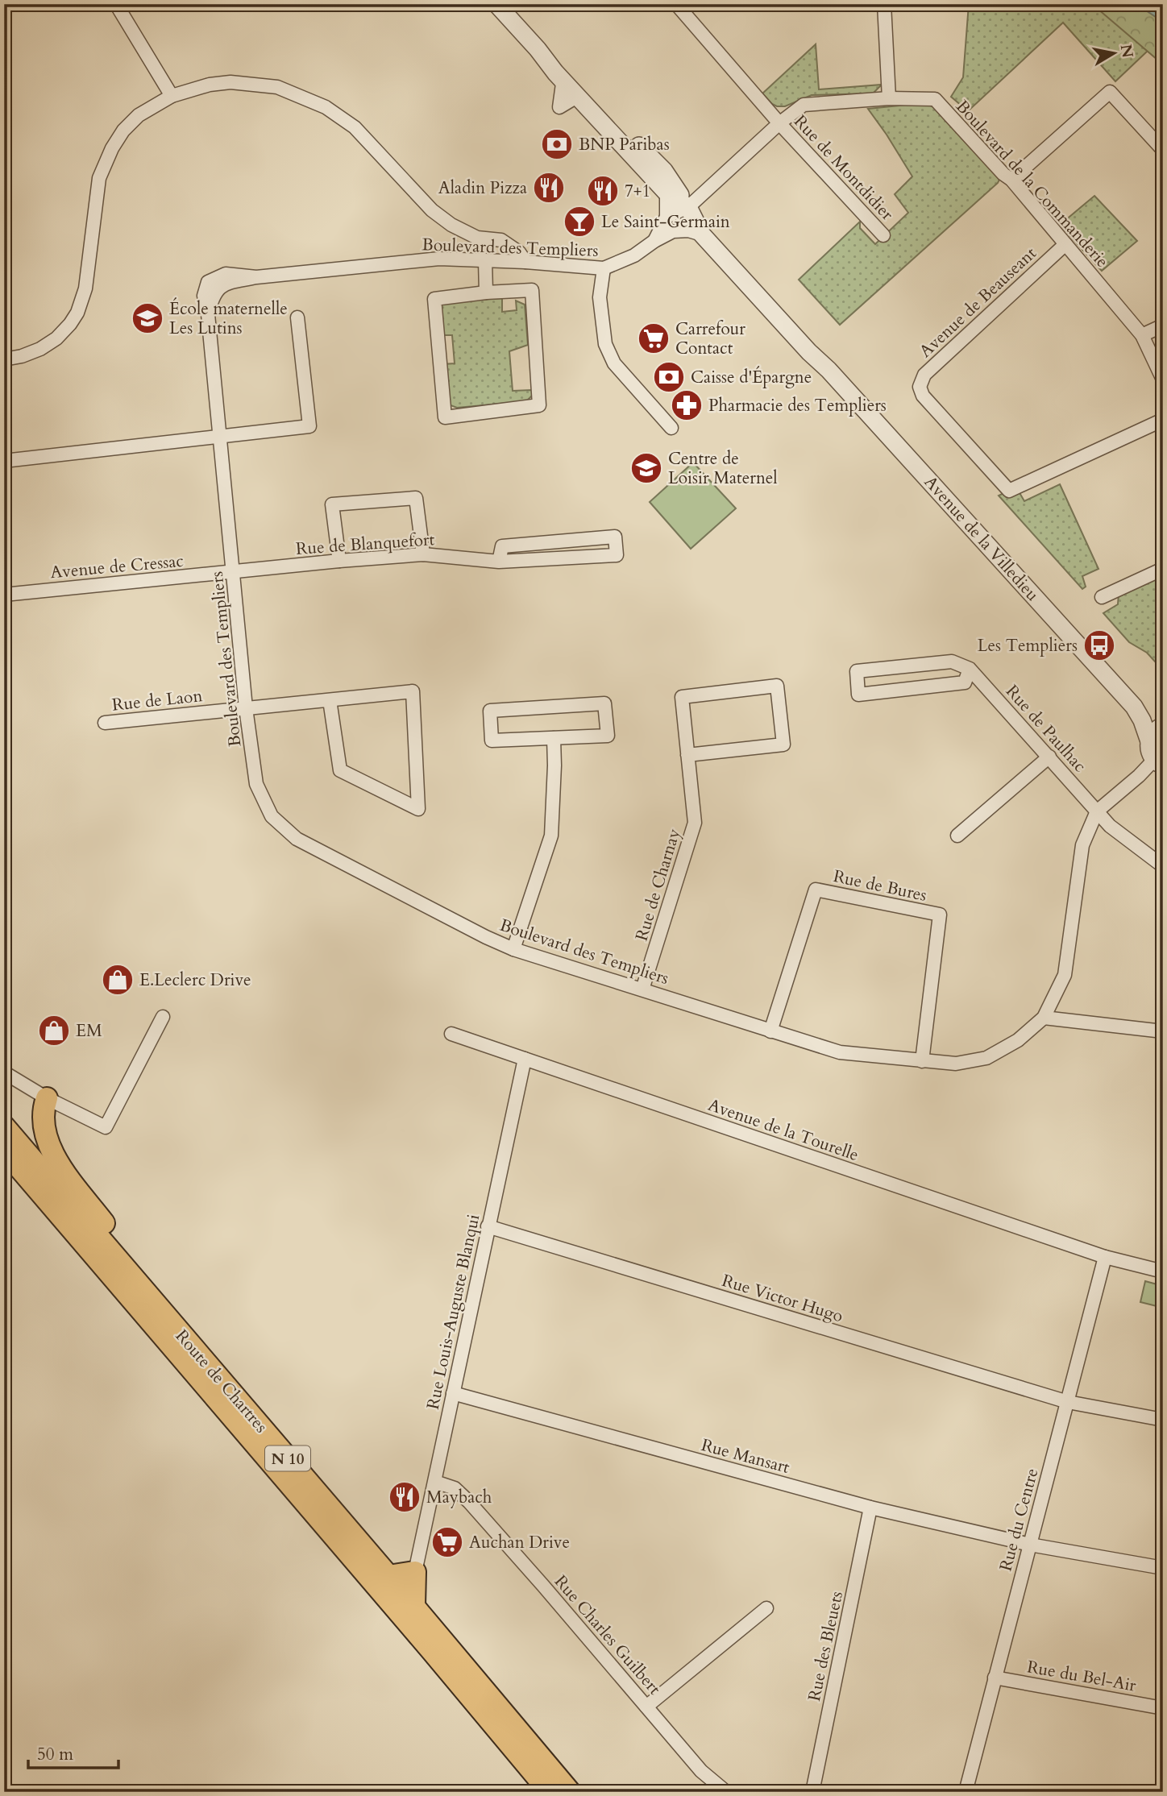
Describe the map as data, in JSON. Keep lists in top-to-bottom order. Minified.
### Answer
{"streets":{"main road":["Route de Chartres","N 10"],"street":["Rue de Montdidier","Boulevard de la Commanderie","Boulevard des Templiers","Avenue de Beauseant","Avenue de la Villedieu","Rue de Blanquefort","Avenue de Cressac","Rue de Laon","Rue de Paulhac","Rue de Charnay","Rue de Bures","Avenue de la Tourelle","Rue Victor Hugo","Rue Louis-Auguste Blanqui","Rue Mansart","Rue du Centre","Rue Charles Guilbert","Rue des Bleuets","Rue du Bel-Air"]},"crossings":[["Rue de Montdidier","Boulevard de la Commanderie"],["Boulevard de la Commanderie","Boulevard des Templiers"],["Boulevard de la Commanderie","Avenue de Beauseant"],["Boulevard de la Commanderie","Avenue de la Villedieu"],["Boulevard des Templiers","Avenue de la Villedieu"],["Boulevard des Templiers","Rue de Blanquefort"],["Boulevard des Templiers","Avenue de Cressac"],["Boulevard des Templiers","Rue de Laon"],["Boulevard des Templiers","Rue de Paulhac"],["Boulevard des Templiers","Rue de Charnay"],["Boulevard des Templiers","Rue de Bures"],["Rue de Blanquefort","Avenue de Cressac"],["Avenue de la Tourelle","Rue Louis-Auguste Blanqui"],["Avenue de la Tourelle","Rue du Centre"],["Rue Victor Hugo","Rue Louis-Auguste Blanqui"],["Rue Victor Hugo","Rue du Centre"],["Rue Louis-Auguste Blanqui","Rue Mansart"],["Rue Louis-Auguste Blanqui","Rue Charles Guilbert"],["Rue Mansart","Rue du Centre"],["Rue Mansart","Rue des Bleuets"],["Rue du Centre","Rue du Bel-Air"]],"places":{"bank":["BNP Paribas","Caisse d'Épargne"],"restaurant":["Aladin Pizza","7+1","Maybach"],"bar":["Le Saint-Germain"],"school or university":["École maternelle Les Lutins","Centre de Loisir Maternel"],"supermarket":["Carrefour Contact","Auchan Drive"],"pharmacy":["Pharmacie des Templiers"],"bus stop":["Les Templiers"],"shop":["E.Leclerc Drive","EM"]},"scale_bar":"50 m","north":"right"}
